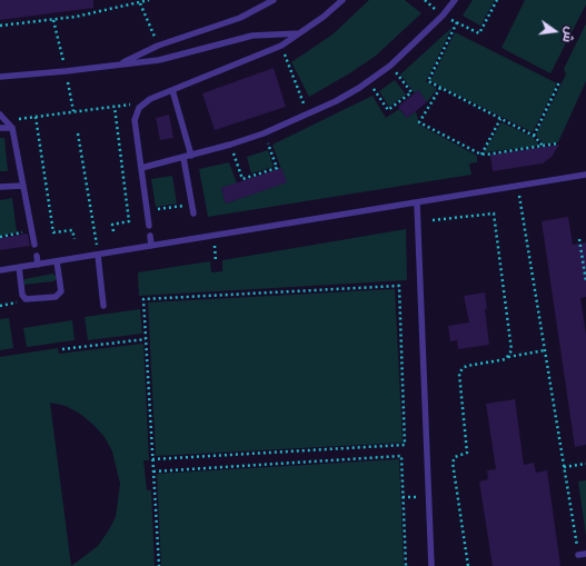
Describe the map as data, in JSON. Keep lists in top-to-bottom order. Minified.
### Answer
{"north":"right"}
